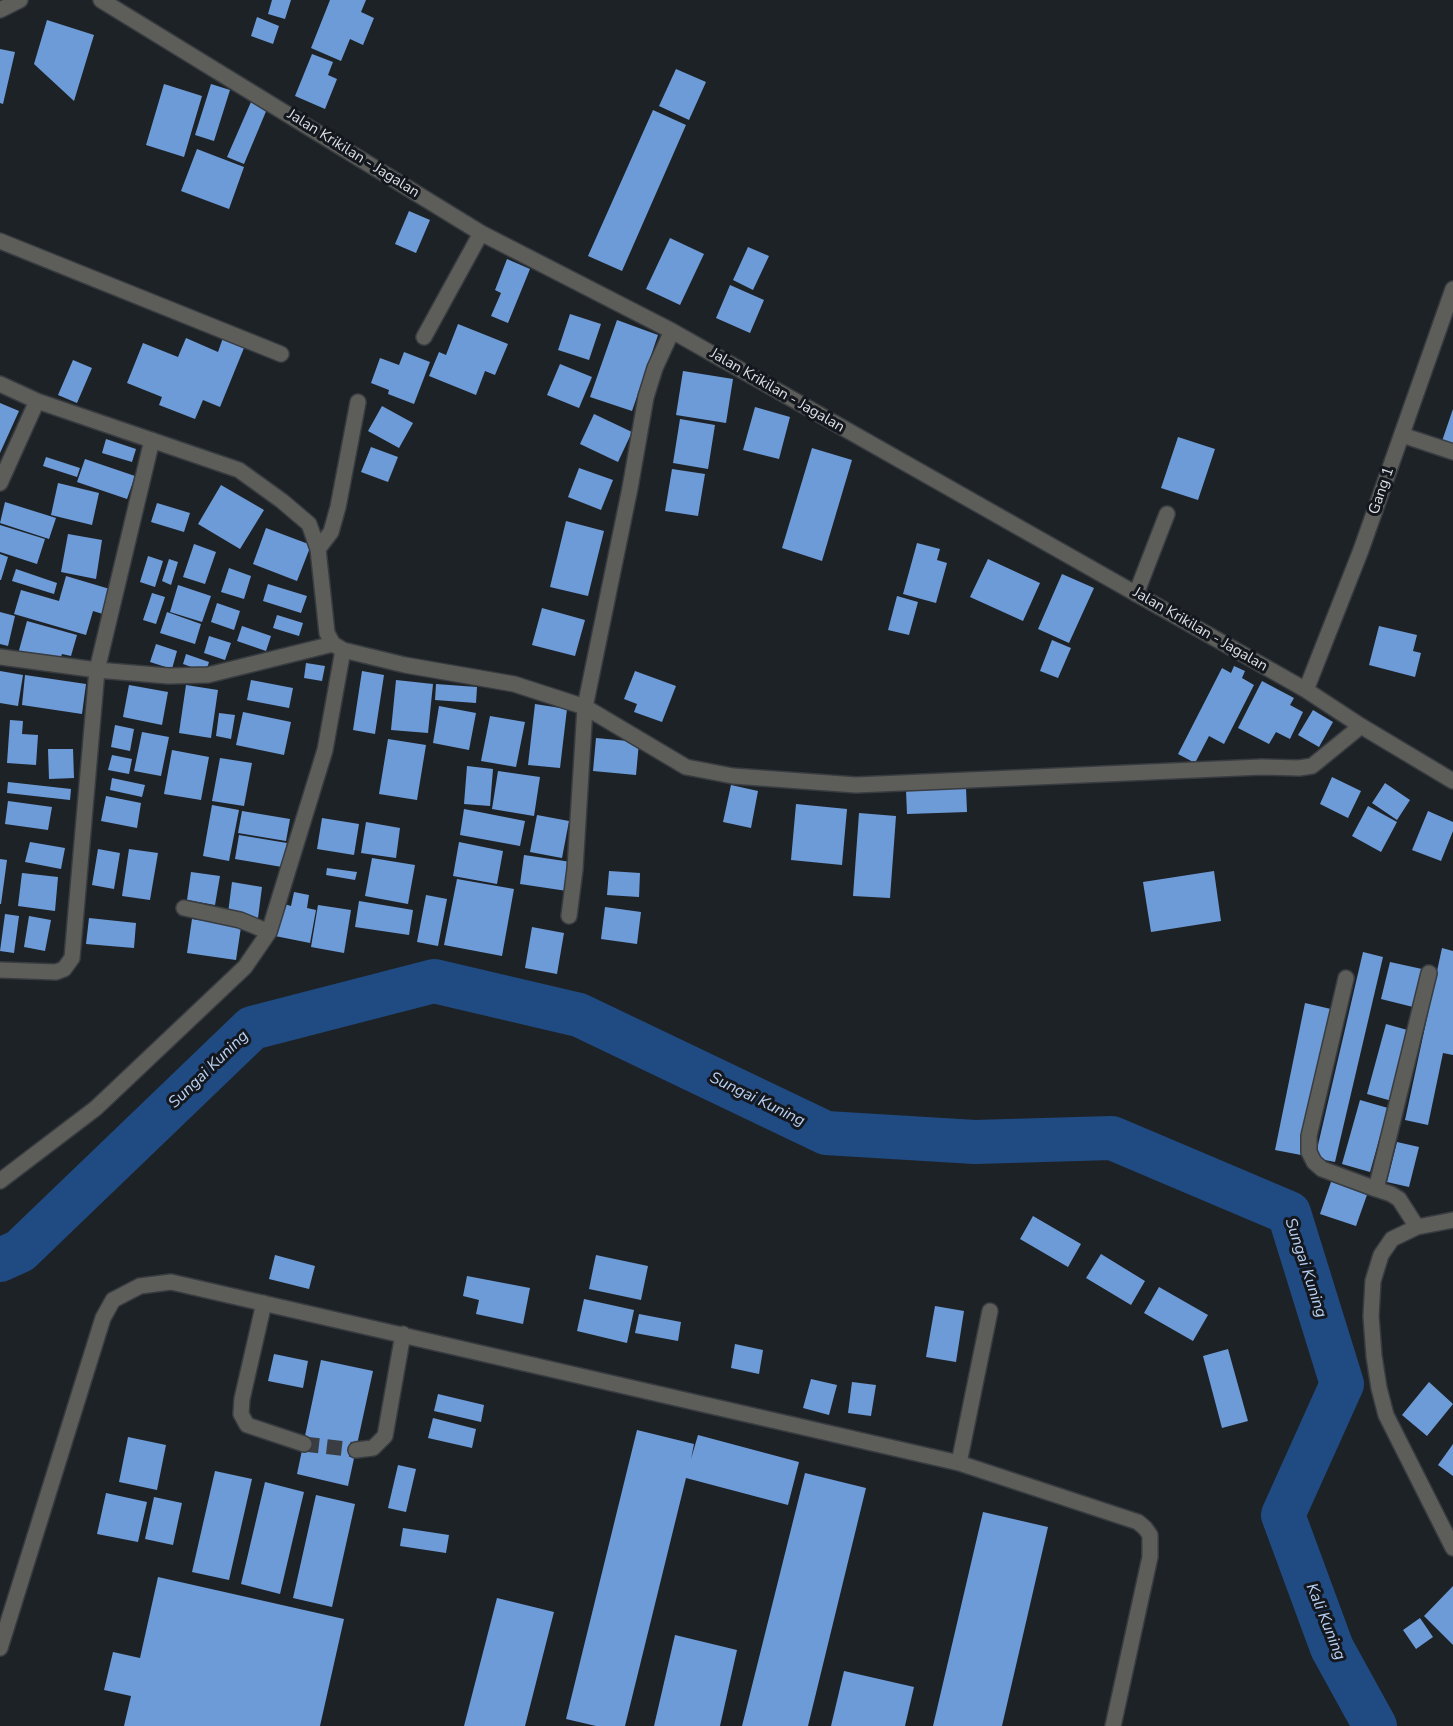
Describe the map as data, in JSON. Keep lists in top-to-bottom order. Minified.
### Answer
{"streets":{"street":["Jalan Krikilan - Jagalan","Gang 1"]},"crossings":[["Jalan Krikilan - Jagalan","Gang 1"]],"water":["Sungai Kuning","Kali Kuning"]}
